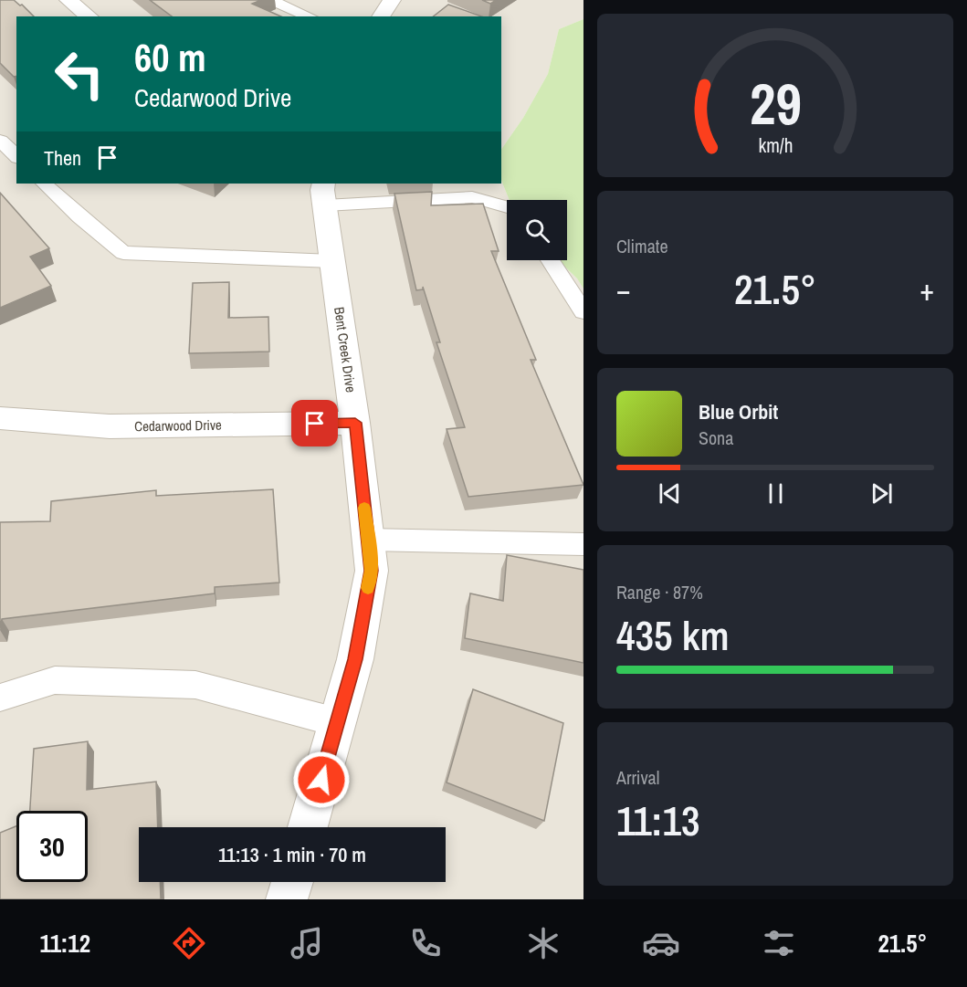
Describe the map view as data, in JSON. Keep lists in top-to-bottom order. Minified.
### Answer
{"streets":{"street":["Bent Creek Drive","Cedarwood Drive"]},"crossings":[["Bent Creek Drive","Cedarwood Drive"]],"page":{"turn":["60 m","Cedarwood Drive"],"then":"Then","tile":["Climate",["Range · 87%","435 km"],["Arrival","11:13"]],"heat":["−","21.5°","+"],"song":["Blue Orbit","Sona"],"limit":"30","trip":"11:13 · 1 min · 70 m","tabs":["11:12","21.5°"],"gauge":["29","km/h"]}}
